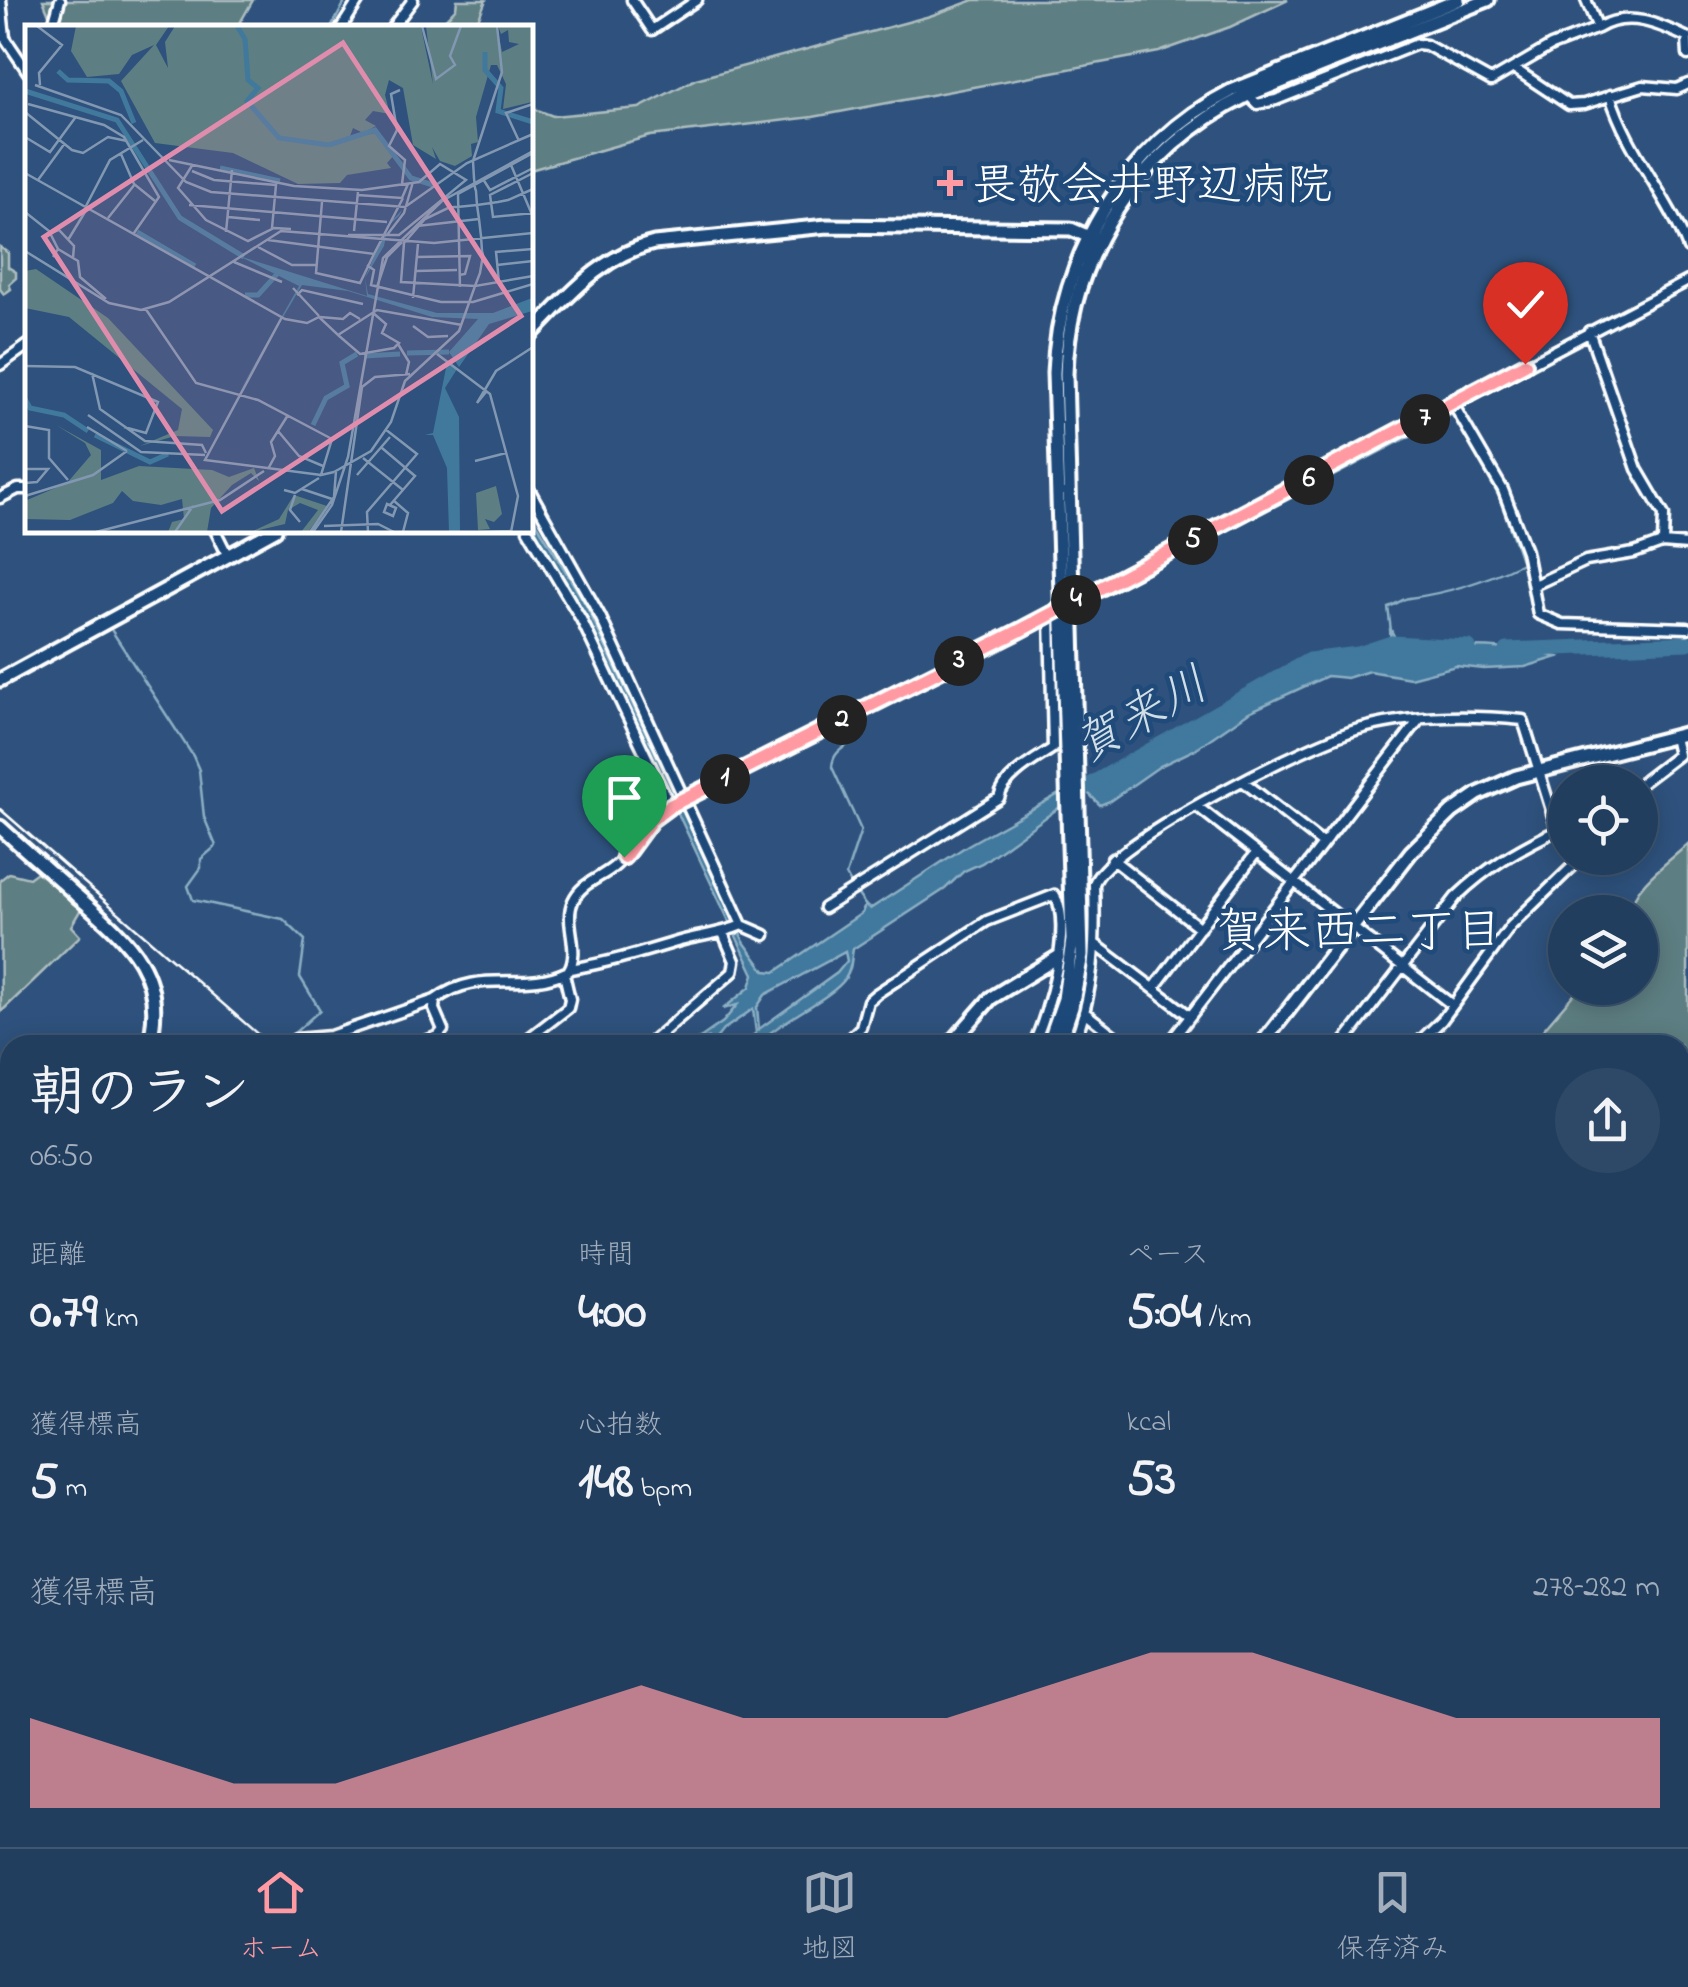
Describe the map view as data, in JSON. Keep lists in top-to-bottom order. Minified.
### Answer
{"districts":["賀来西二丁目"],"water":["賀来川"],"places":{"health":["畏敬会井野辺病院"]},"page":{"pins":["7","6","5","4","3","2","1"],"heading":["朝のラン","06:50"],"stats":[["距離","0.79 km"],["時間","4:00"],["ペース","5:04 /km"],["獲得標高","5 m"],["心拍数","148 bpm"],["kcal","53"]],"chart":["獲得標高","278–282 m"],"tabs":["ホーム","地図","保存済み"]}}
